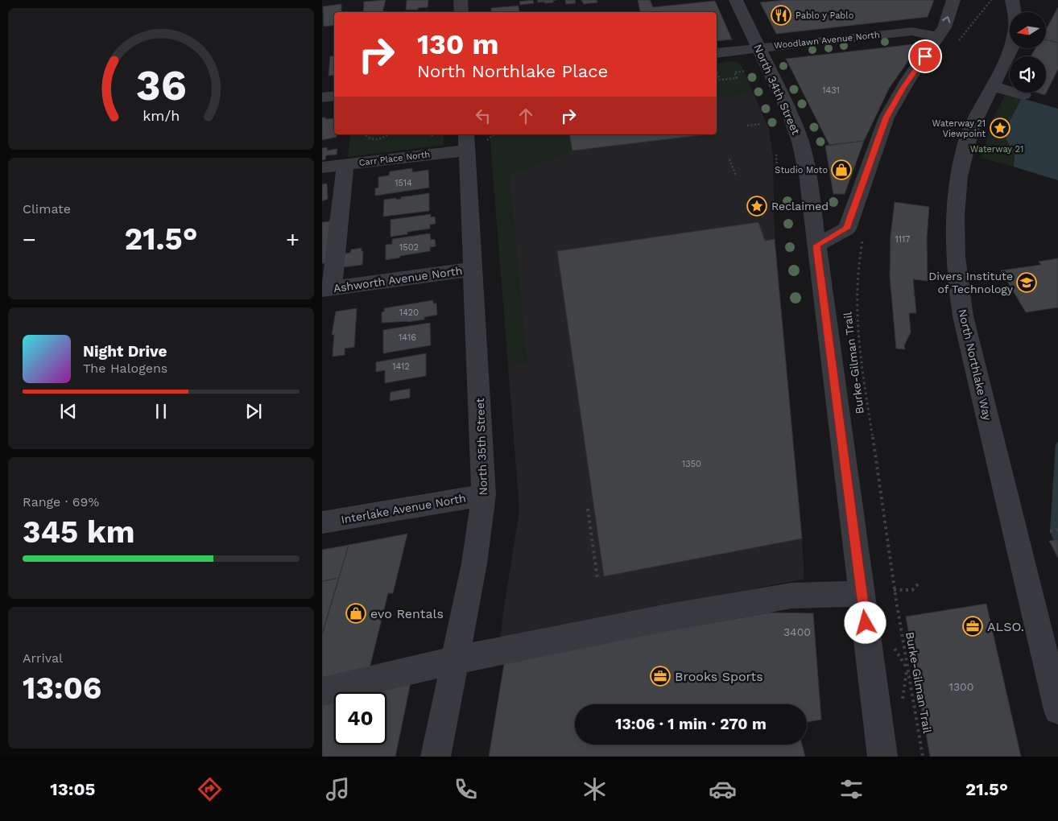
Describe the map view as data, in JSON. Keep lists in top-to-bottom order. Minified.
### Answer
{"streets":{"street":["Woodlawn Avenue North","North 34th Street","Carr Place North","Ashworth Avenue North","North Northlake Way","North 35th Street","Interlake Avenue North"],"path":["Burke-Gilman Trail"]},"crossings":[["Woodlawn Avenue North","North 34th Street"],["Carr Place North","North 35th Street"],["Ashworth Avenue North","North 35th Street"],["North 35th Street","Interlake Avenue North"]],"parks":["Waterway 21"],"places":{"restaurant":["Pablo y Pablo"],"place":["Waterway 21 Viewpoint","Reclaimed"],"shop":["Studio Moto","evo Rentals"],"school or university":["Divers Institute of Technology"],"office":["ALSO.","Brooks Sports"]},"house_numbers":["1431","1514","1117","1502","1420","1416","1412","1350","3400","1300"],"north":"left","page":{"turn":["130 m","North Northlake Place"],"tile":["Climate",["Range · 69%","345 km"],["Arrival","13:06"]],"heat":["−","21.5°","+"],"song":["Night Drive","The Halogens"],"limit":"40","trip":"13:06 · 1 min · 270 m","tabs":["13:05","21.5°"],"gauge":["36","km/h"]}}
